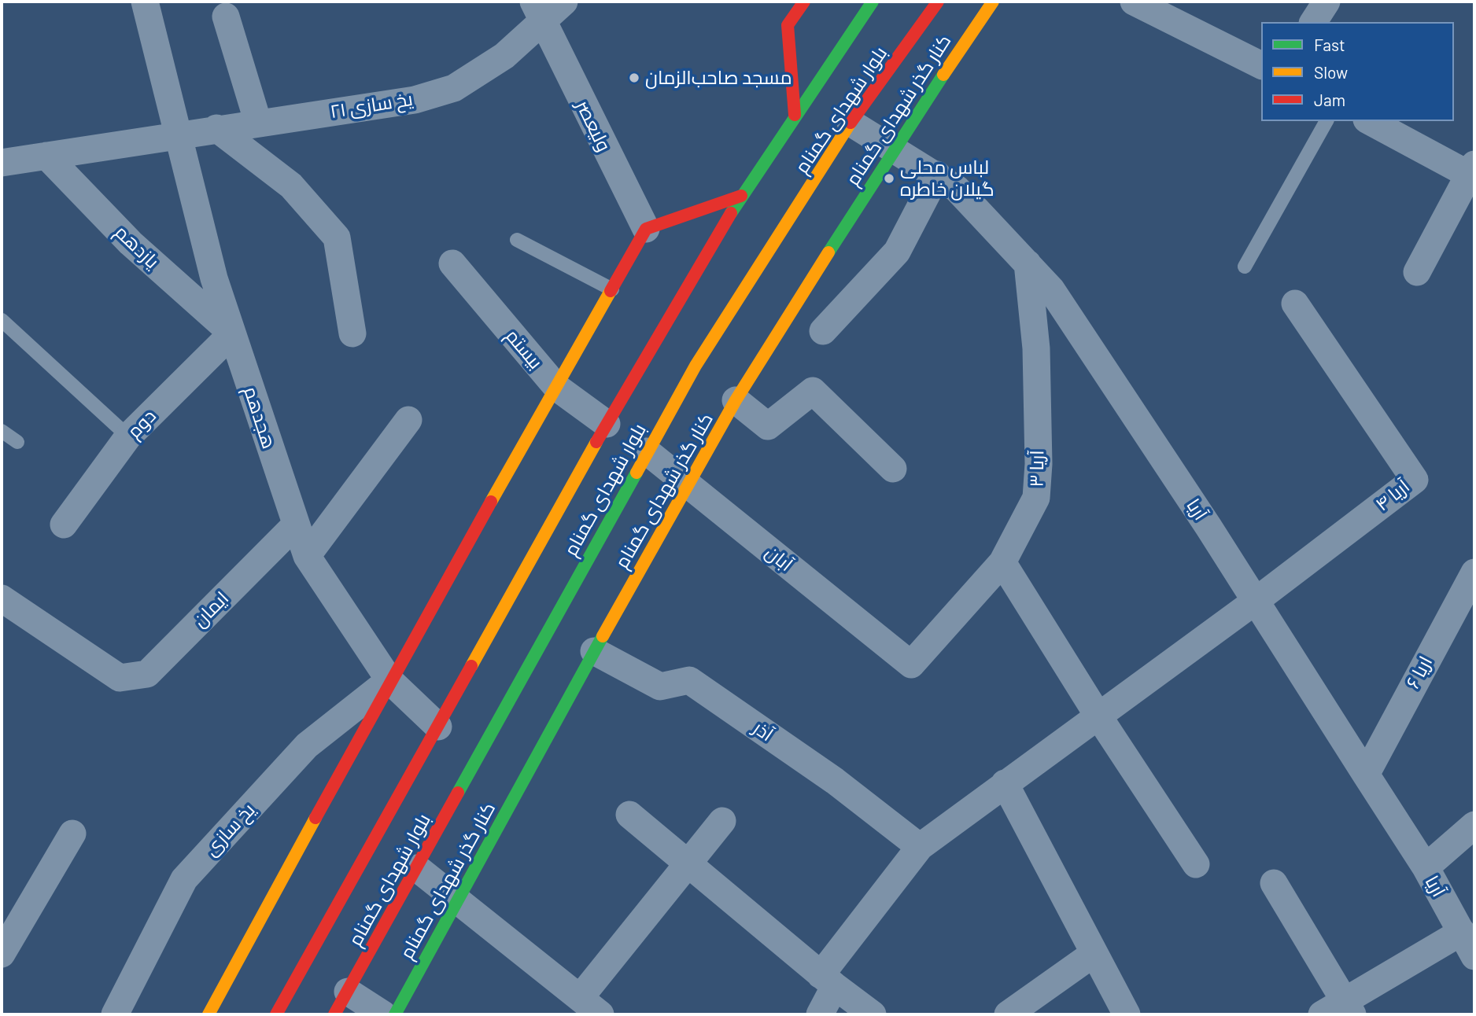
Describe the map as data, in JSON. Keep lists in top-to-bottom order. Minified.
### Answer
{"streets":{"main road":["بلوار شهدای گمنام","کنار گذر شهدای گمنام"],"street":["یخ سازی ۲۱","ولیعصر","یازدهم","بیستم","هجدهم","دوم","آریا ۳","آریا ۴","آریا","آبان","ایمان","اریا ۶","آذر","یخ سازی"]},"crossings":[["یخ سازی ۲۱","ولیعصر"],["یخ سازی ۲۱","یازدهم"],["یخ سازی ۲۱","هجدهم"],["بلوار شهدای گمنام","بیستم"],["بلوار شهدای گمنام","هجدهم"],["بلوار شهدای گمنام","آریا"],["بلوار شهدای گمنام","آبان"],["کنار گذر شهدای گمنام","آریا"],["کنار گذر شهدای گمنام","آبان"],["کنار گذر شهدای گمنام","آذر"],["یازدهم","هجدهم"],["یازدهم","دوم"],["هجدهم","دوم"],["هجدهم","ایمان"],["هجدهم","یخ سازی"],["آریا ۳","آریا"],["آریا ۳","آبان"],["آریا ۴","آریا"],["آریا","اریا ۶"]],"places":["مسجد صاحب‌الزمان","لباس محلی گیلان خاطره"],"legend":["Fast","Slow","Jam"]}
